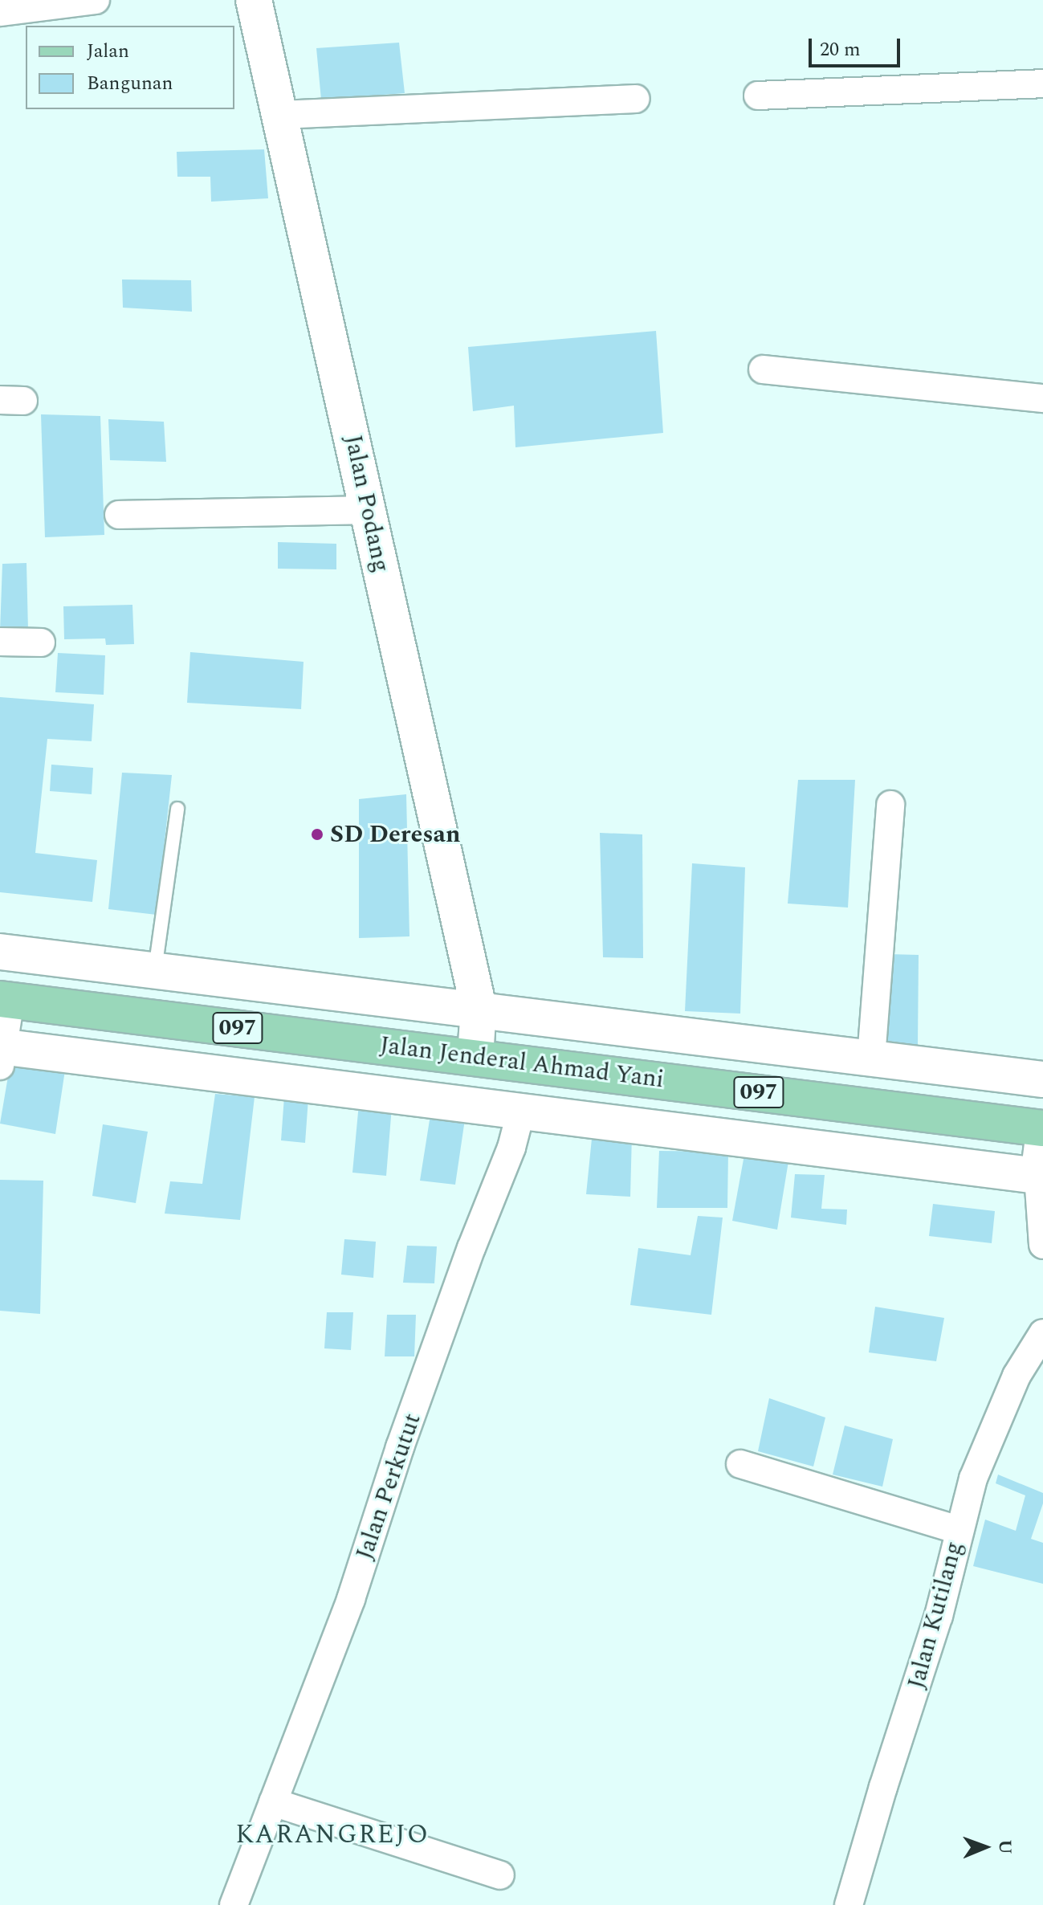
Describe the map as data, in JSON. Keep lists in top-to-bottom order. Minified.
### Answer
{"streets":{"main road":["097","Jalan Jenderal Ahmad Yani"],"street":["Jalan Podang","Jalan Perkutut","Jalan Kutilang"]},"crossings":[["Jalan Podang","Jalan Jenderal Ahmad Yani"],["Jalan Jenderal Ahmad Yani","Jalan Perkutut"]],"districts":["KARANGREJO"],"places":["SD Deresan"],"legend":["Jalan","Bangunan"],"scale_bar":"20 m","north":"right"}
